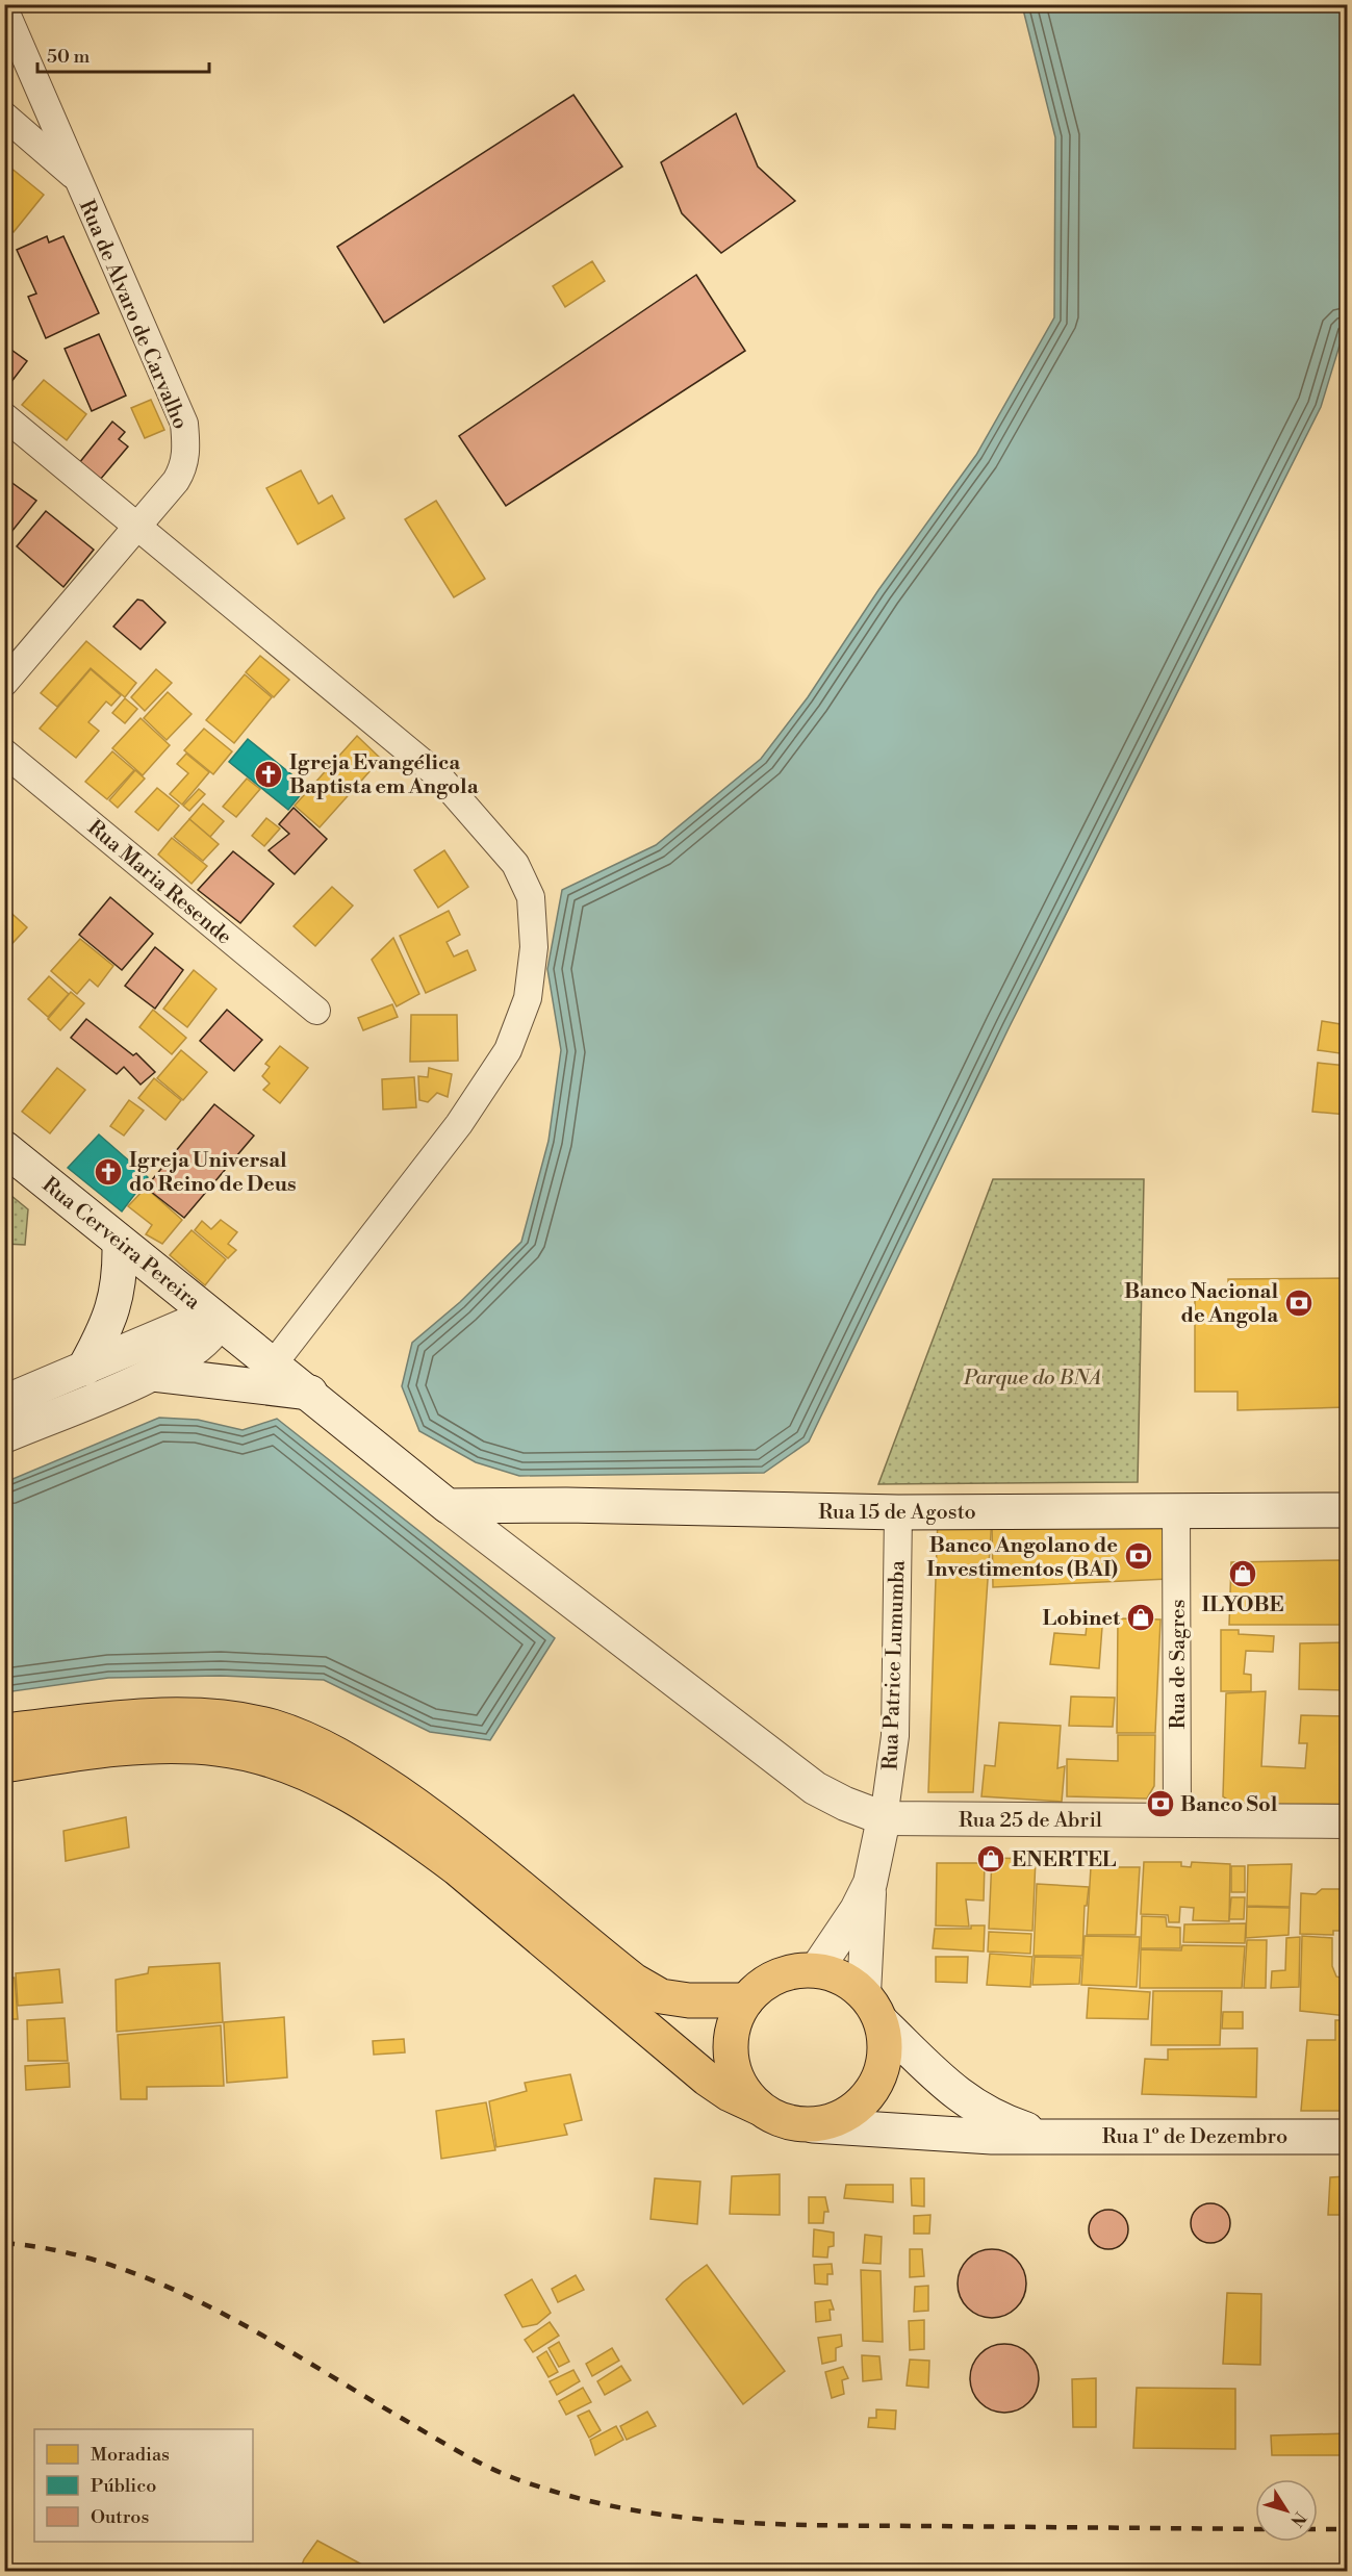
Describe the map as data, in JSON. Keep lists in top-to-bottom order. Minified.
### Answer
{"streets":{"main road":["Rua Cerveira Pereira","Rua 15 de Agosto","Rua 1º de Dezembro"],"street":["Rua de Alvaro de Carvalho","Rua Maria Resende","Rua de Sagres","Rua Patrice Lumumba","Rua 25 de Abril"]},"crossings":[["Rua Cerveira Pereira","Rua 15 de Agosto"],["Rua 15 de Agosto","Rua de Sagres"],["Rua 15 de Agosto","Rua Patrice Lumumba"],["Rua de Sagres","Rua 25 de Abril"],["Rua Patrice Lumumba","Rua 25 de Abril"]],"parks":["Parque do BNA"],"places":{"church":["Igreja Evangélica Baptista em Angola","Igreja Universal do Reino de Deus"],"bank":["Banco Nacional de Angola","Banco Angolano de Investimentos (BAI)","Banco Sol"],"shop":["ILYOBE","Lobinet","ENERTEL"]},"legend":["Moradias","Público","Outros"],"scale_bar":"50 m","north":"bottom right"}
